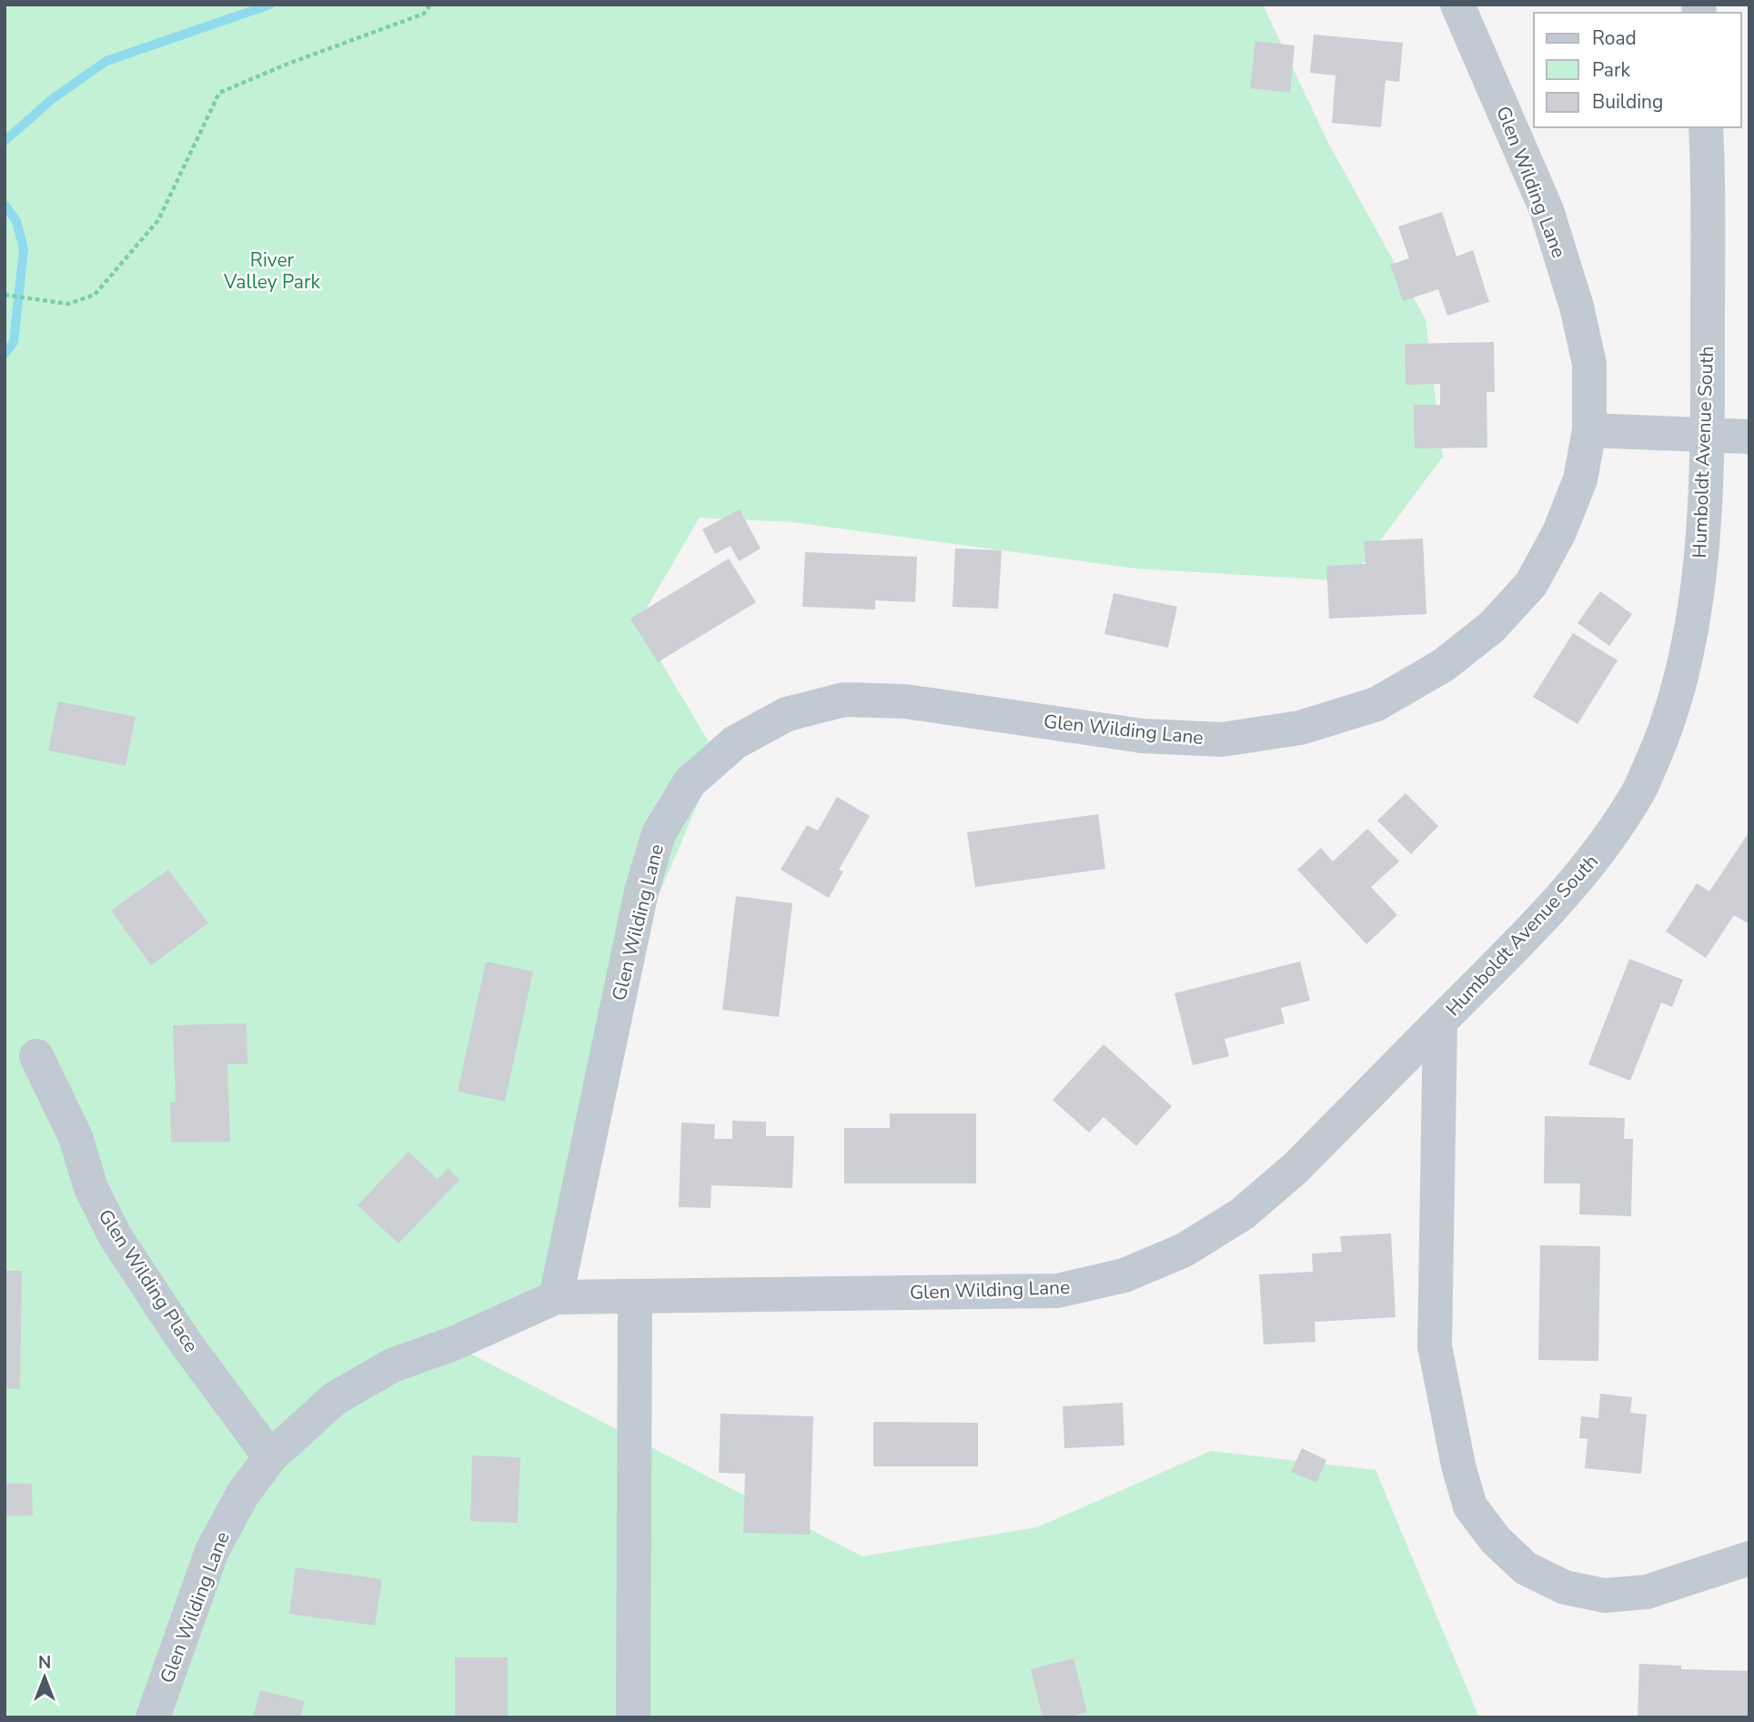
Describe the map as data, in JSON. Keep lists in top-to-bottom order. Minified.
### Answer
{"streets":{"street":["Glen Wilding Lane","Humboldt Avenue South","Glen Wilding Place"]},"crossings":[["Glen Wilding Lane","Humboldt Avenue South"],["Glen Wilding Lane","Glen Wilding Place"]],"parks":["River Valley Park"],"legend":["Road","Park","Building"],"north":"top"}
